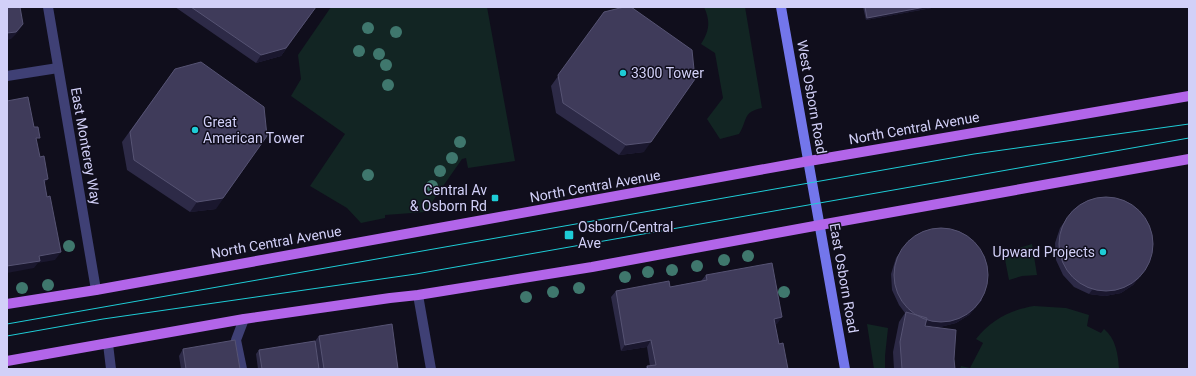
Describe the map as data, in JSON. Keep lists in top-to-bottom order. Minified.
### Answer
{"streets":{"main road":["West Osborn Road","North Central Avenue","East Osborn Road"],"street":["East Monterey Way"]},"crossings":[["West Osborn Road","North Central Avenue"],["West Osborn Road","East Osborn Road"],["North Central Avenue","East Monterey Way"]],"places":{"other":["3300 Tower","Great American Tower","Upward Projects"],"transit":["Central Av & Osborn Rd","Osborn/Central Ave"]}}
